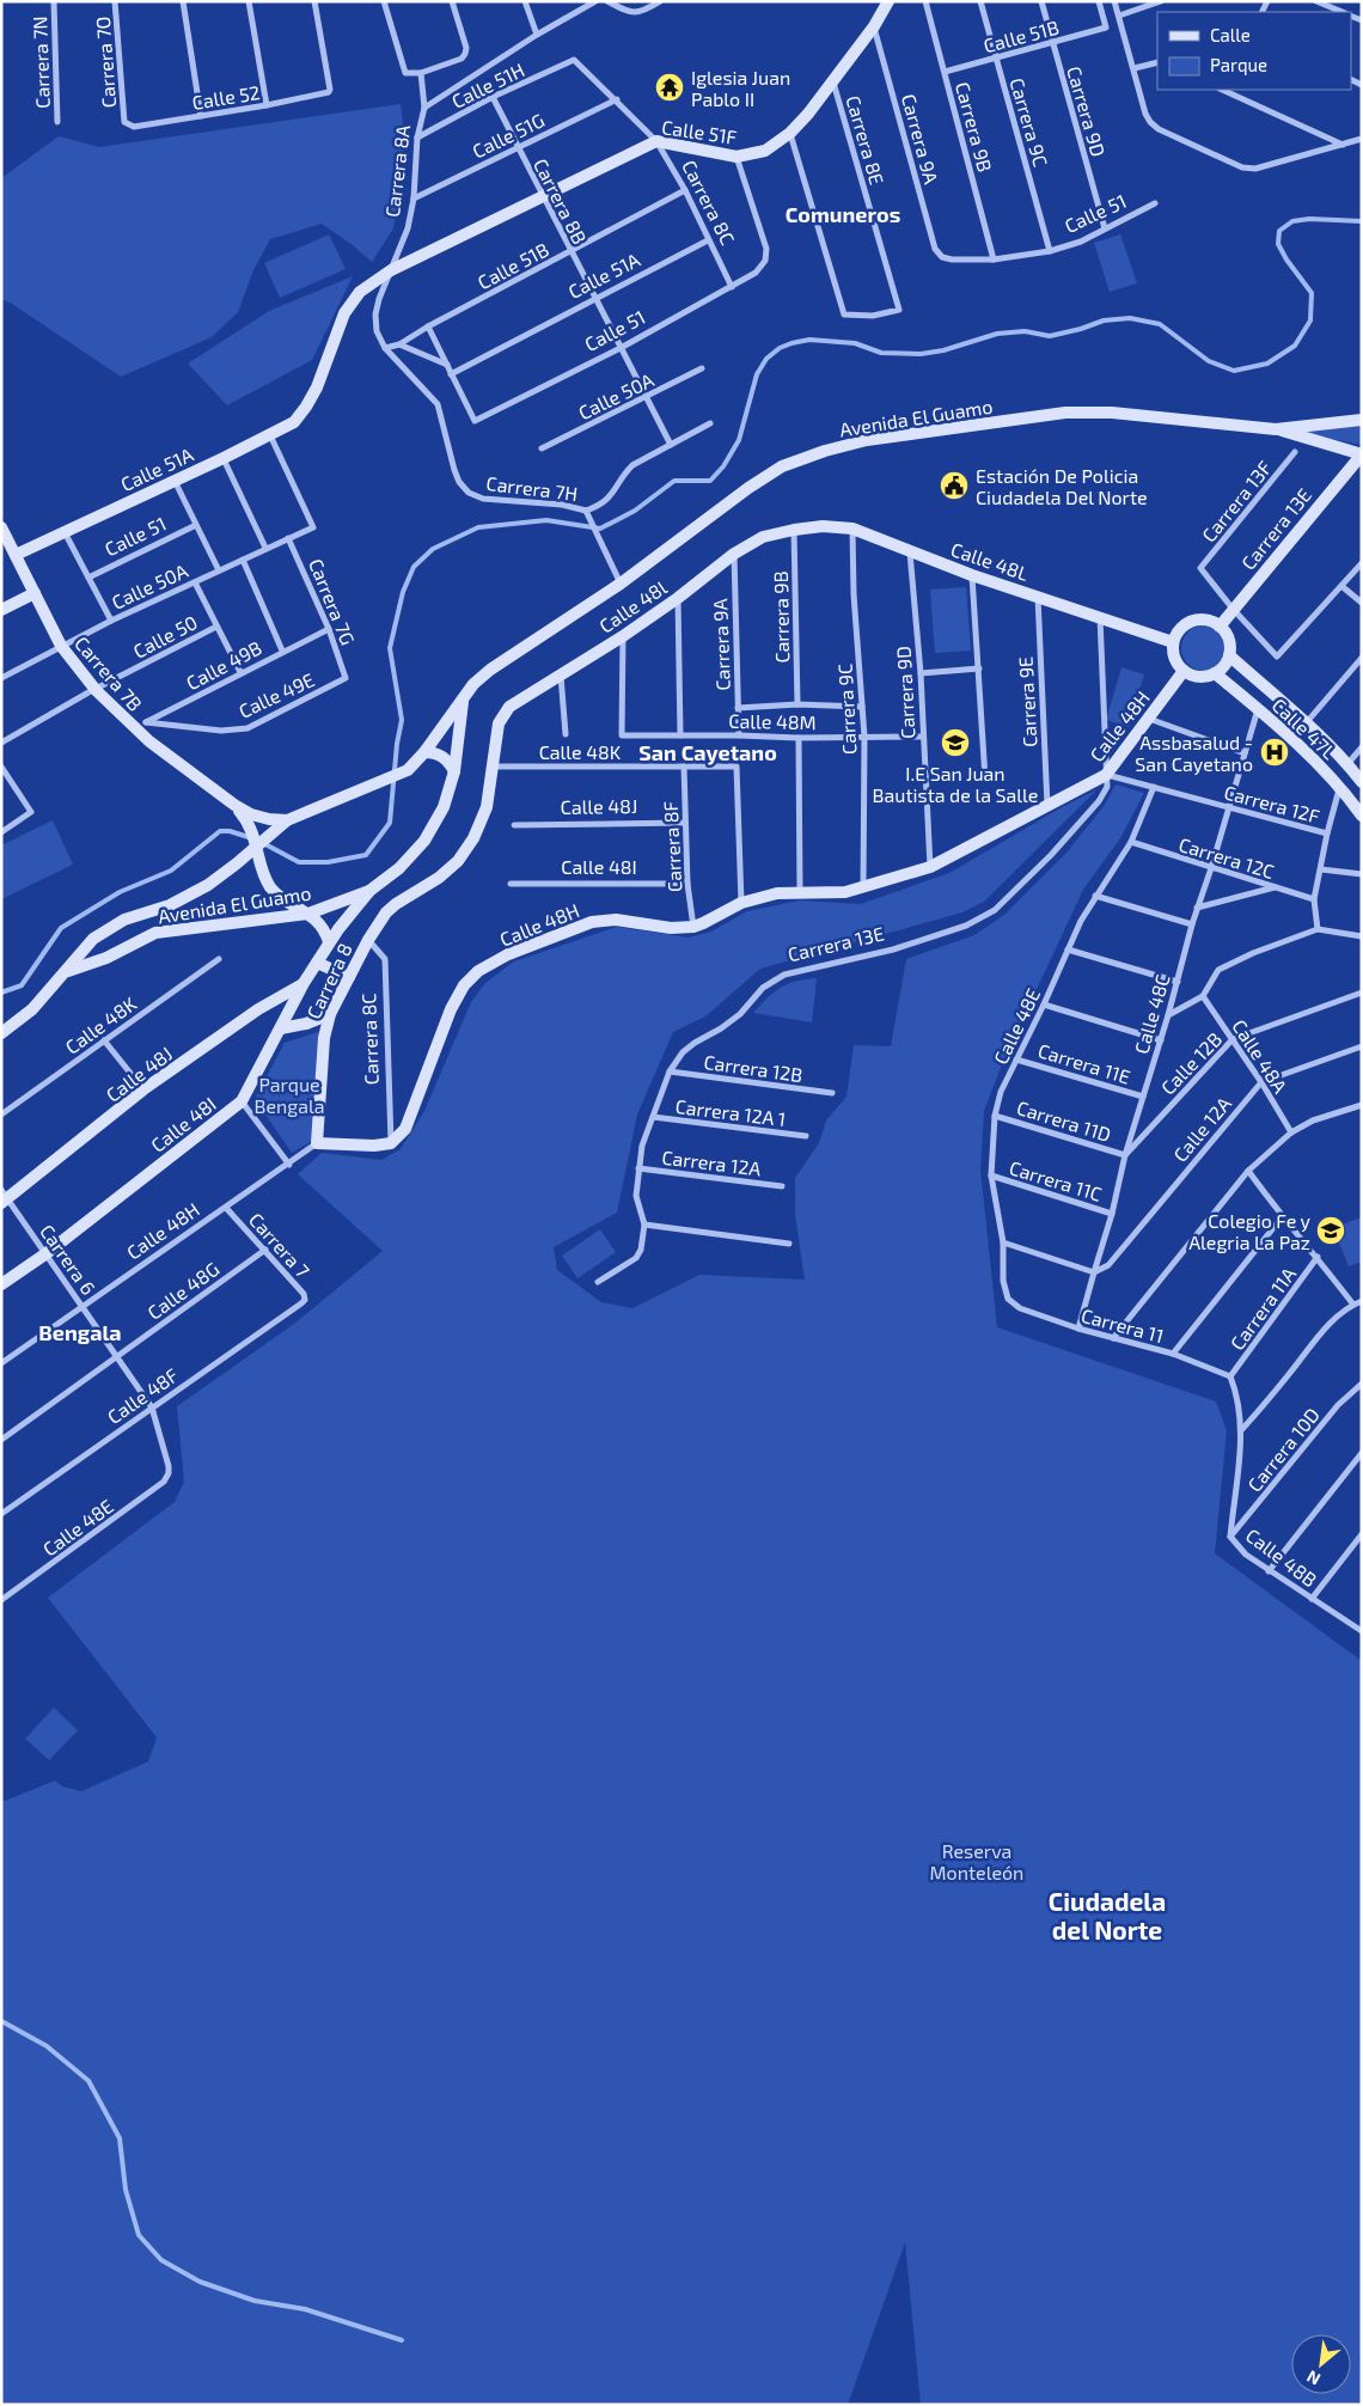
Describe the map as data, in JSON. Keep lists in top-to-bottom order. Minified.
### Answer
{"streets":{"street":["Calle 51B","Carrera 7N","Carrera 7O","Calle 51H","Calle 52","Carrera 9D","Carrera 9C","Carrera 9B","Calle 51F","Calle 51G","Carrera 9A","Carrera 8E","Carrera 8A","Carrera 8B","Carrera 8C","Calle 51","Calle 51A","Calle 50A","Avenida El Guamo","Carrera 7H","Carrera 13F","Carrera 13E","Calle 48L","Carrera 7G","Calle 48l","Calle 50","Calle 49B","Carrera 7B","Calle 49E","Carrera 9E","Calle 48M","Calle 48H","Calle 47L","Calle 48K","Carrera 12F","Calle 48J","Carrera 8F","Carrera 12C","Calle 48I","Carrera 8","Calle 48C","Calle 48E","Calle 48A","Carrera 11E","Calle 12B","Carrera 12B","Carrera 12A 1","Carrera 11D","Calle 12A","Carrera 12A","Carrera 11C","Carrera 7","Carrera 6","Calle 48G","Carrera 11A","Carrera 11","Calle 48F","Carrera 10D","Calle 48B"]},"crossings":[["Calle 51B","Carrera 9D"],["Calle 51B","Carrera 9C"],["Calle 51B","Carrera 9B"],["Calle 51B","Carrera 8A"],["Calle 51B","Carrera 8B"],["Calle 51B","Carrera 8C"],["Calle 51B","Carrera 7H"],["Carrera 7O","Calle 52"],["Calle 51H","Carrera 8A"],["Calle 51H","Carrera 8B"],["Calle 51H","Carrera 8C"],["Carrera 9D","Calle 51"],["Carrera 9D","Calle 48L"],["Carrera 9D","Calle 48M"],["Carrera 9D","Calle 48H"],["Carrera 9C","Calle 51"],["Carrera 9C","Calle 48L"],["Carrera 9C","Calle 48M"],["Carrera 9C","Calle 48H"],["Carrera 9B","Calle 51"],["Carrera 9B","Calle 48L"],["Carrera 9B","Calle 48l"],["Calle 51F","Carrera 9A"],["Calle 51F","Carrera 8E"],["Calle 51F","Carrera 8A"],["Calle 51F","Carrera 8B"],["Calle 51F","Carrera 8C"],["Calle 51F","Calle 51"],["Calle 51F","Calle 51A"],["Calle 51G","Carrera 8A"],["Calle 51G","Carrera 8B"],["Calle 51G","Carrera 8C"],["Carrera 9A","Calle 51"],["Carrera 9A","Calle 48l"],["Carrera 9A","Calle 48M"],["Carrera 8A","Calle 51A"],["Carrera 8A","Carrera 7H"],["Carrera 8B","Calle 51"],["Carrera 8B","Calle 51A"],["Carrera 8B","Calle 50A"],["Carrera 8C","Calle 51"],["Carrera 8C","Calle 51A"],["Carrera 8C","Calle 48H"],["Carrera 8C","Carrera 8"],["Calle 51","Calle 51A"],["Calle 51A","Calle 50A"],["Calle 51A","Carrera 7B"],["Calle 50A","Carrera 7G"],["Calle 50A","Carrera 7B"],["Avenida El Guamo","Carrera 13E"],["Avenida El Guamo","Carrera 7B"],["Avenida El Guamo","Calle 48I"],["Carrera 13F","Carrera 13E"],["Carrera 13E","Calle 48L"],["Carrera 13E","Calle 48H"],["Carrera 13E","Calle 47L"],["Carrera 13E","Carrera 12F"],["Carrera 13E","Carrera 12B"],["Carrera 13E","Carrera 12A 1"],["Carrera 13E","Carrera 12A"],["Calle 48L","Calle 48l"],["Calle 48L","Carrera 9E"],["Calle 48L","Calle 48H"],["Calle 48L","Calle 47L"],["Carrera 7G","Calle 49B"],["Carrera 7G","Calle 49E"],["Calle 48l","Calle 48M"],["Calle 48l","Calle 48K"],["Calle 50","Carrera 7B"],["Calle 49B","Carrera 7B"],["Calle 49B","Calle 49E"],["Carrera 9E","Calle 48H"],["Calle 48H","Calle 47L"],["Calle 48H","Calle 48K"],["Calle 48H","Carrera 12F"],["Calle 48H","Carrera 8F"],["Calle 48H","Carrera 8"],["Calle 48H","Carrera 7"],["Calle 48H","Carrera 6"],["Calle 47L","Calle 48C"],["Calle 48K","Carrera 8F"],["Carrera 12F","Calle 48C"],["Carrera 12F","Calle 48E"],["Calle 48J","Carrera 8F"],["Calle 48J","Calle 48I"],["Calle 48J","Carrera 6"],["Carrera 8F","Calle 48I"],["Carrera 12C","Calle 48C"],["Carrera 12C","Calle 48E"],["Calle 48I","Carrera 6"],["Calle 48C","Carrera 11E"],["Calle 48C","Calle 12B"],["Calle 48C","Carrera 11D"],["Calle 48C","Calle 12A"],["Calle 48C","Carrera 11C"],["Calle 48C","Carrera 11"],["Calle 48E","Carrera 11E"],["Calle 48E","Carrera 11D"],["Calle 48E","Carrera 11C"],["Calle 48E","Carrera 6"],["Calle 48E","Carrera 11"],["Calle 48A","Calle 12B"],["Calle 48A","Calle 12A"],["Calle 12B","Carrera 11D"],["Carrera 7","Calle 48G"],["Carrera 7","Calle 48F"],["Carrera 6","Calle 48G"],["Carrera 6","Calle 48F"],["Carrera 11A","Carrera 11"],["Carrera 11A","Calle 48B"],["Carrera 11","Calle 48B"],["Carrera 10D","Calle 48B"]],"districts":["Comuneros","San Cayetano","Bengala","Ciudadela del Norte"],"parks":["Parque Bengala","Reserva Monteleón"],"places":{"temple":["Iglesia Juan Pablo II"],"public building":["Estación De Policia Ciudadela Del Norte"],"school or university":["I.E San Juan Bautista de la Salle","Colegio Fe y Alegria La Paz"],"hospital":["Assbasalud - San Cayetano"]},"legend":["Calle","Parque"],"north":"bottom left"}
